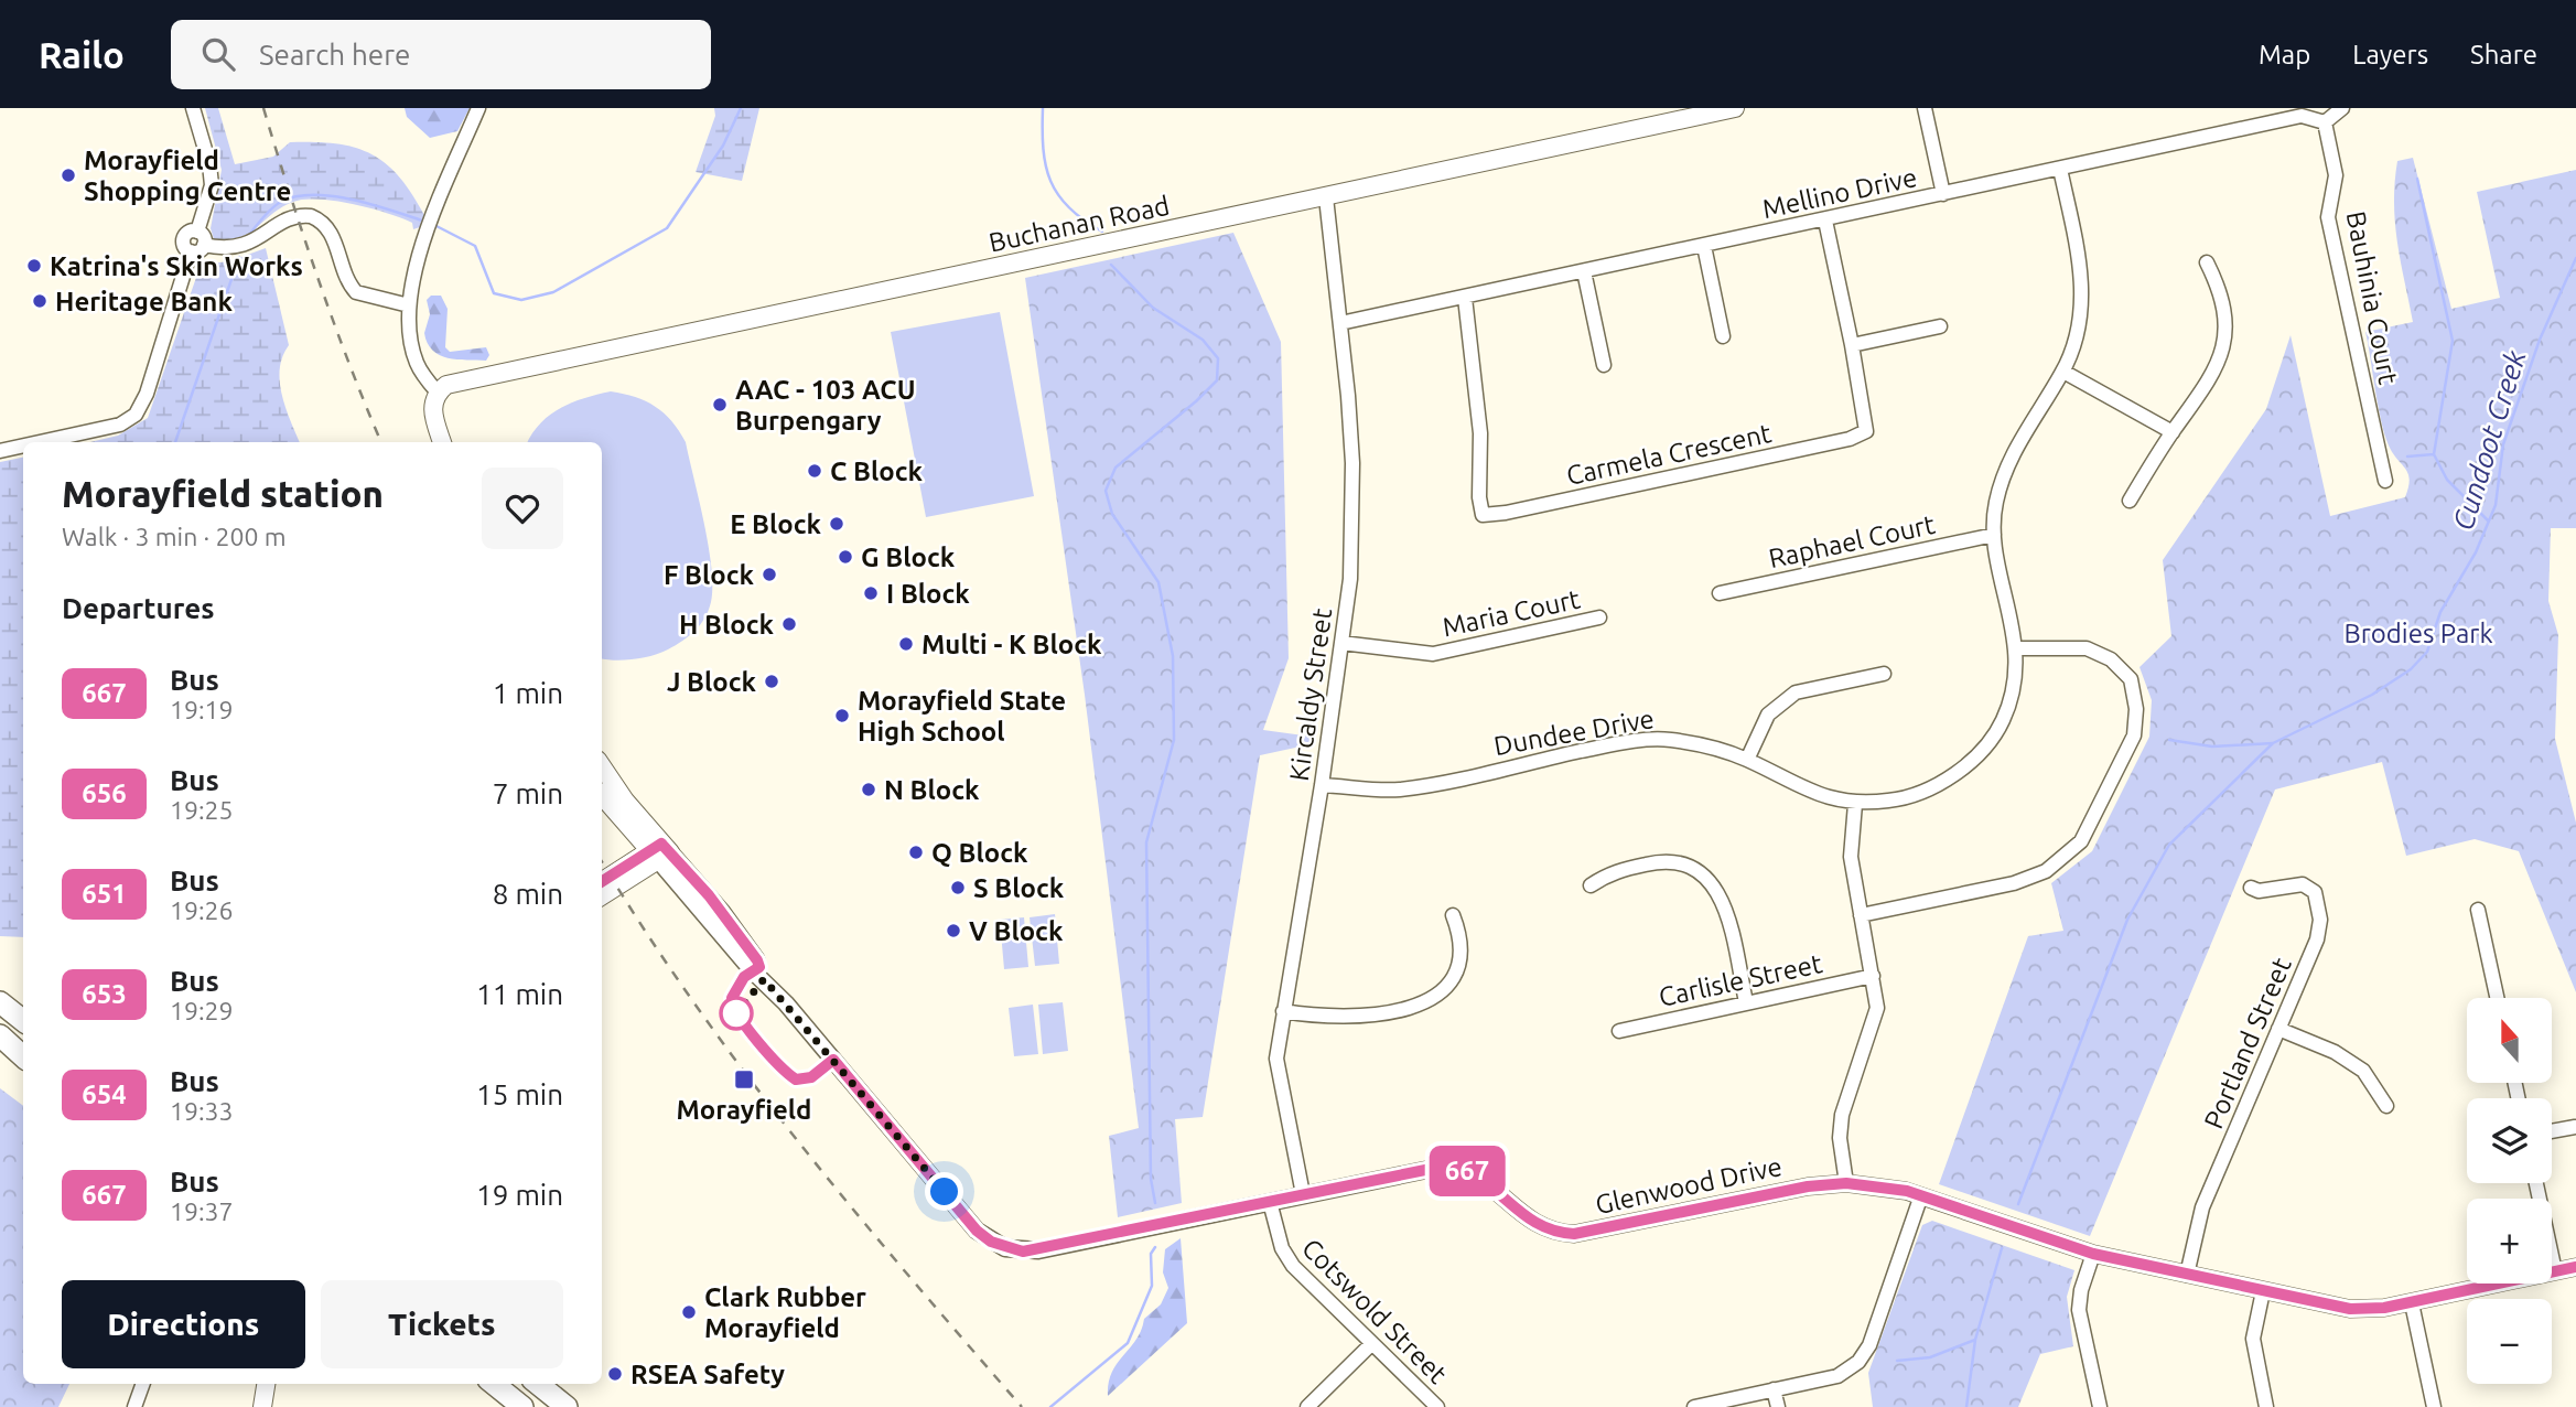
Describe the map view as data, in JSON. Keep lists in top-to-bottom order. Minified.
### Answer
{"streets":{"main road":["Buchanan Road"],"street":["Mellino Drive","Bauhinia Court","Carmela Crescent","Raphael Court","Maria Court","Kircaldy Street","Dundee Drive","Carlisle Street","Portland Street","Glenwood Drive","Cotswold Street"]},"crossings":[["Mellino Drive","Bauhinia Court"],["Mellino Drive","Carmela Crescent"],["Mellino Drive","Kircaldy Street"],["Mellino Drive","Dundee Drive"],["Buchanan Road","Kircaldy Street"],["Raphael Court","Dundee Drive"],["Maria Court","Kircaldy Street"],["Kircaldy Street","Dundee Drive"],["Kircaldy Street","Glenwood Drive"],["Portland Street","Glenwood Drive"],["Glenwood Drive","Cotswold Street"]],"water":["Cundoot Creek"],"parks":["Brodies Park"],"places":{"other":["Morayfield Shopping Centre","Katrina's Skin Works","Heritage Bank","AAC - 103 ACU Burpengary","C Block","E Block","G Block","F Block","I Block","H Block","Multi - K Block","J Block","Morayfield State High School","N Block","Q Block","S Block","V Block","Clark Rubber Morayfield","RSEA Safety"],"transit":["Morayfield"]},"lines":["bus line 667"],"north":"top","page":{"header":"Railo","search":"Search here","nav":["Map","Layers","Share"],"on_map":"667","heading":[["Morayfield station","Walk · 3 min · 200 m"],"Departures"],"list":[{"mark":"667","name":"Bus","note":"19:19","value":"1 min"},{"mark":"656","name":"Bus","note":"19:25","value":"7 min"},{"mark":"651","name":"Bus","note":"19:26","value":"8 min"},{"mark":"653","name":"Bus","note":"19:29","value":"11 min"},{"mark":"654","name":"Bus","note":"19:33","value":"15 min"},{"mark":"667","name":"Bus","note":"19:37","value":"19 min"}],"map_buttons":["+","−"],"buttons":["Directions","Tickets"]}}
